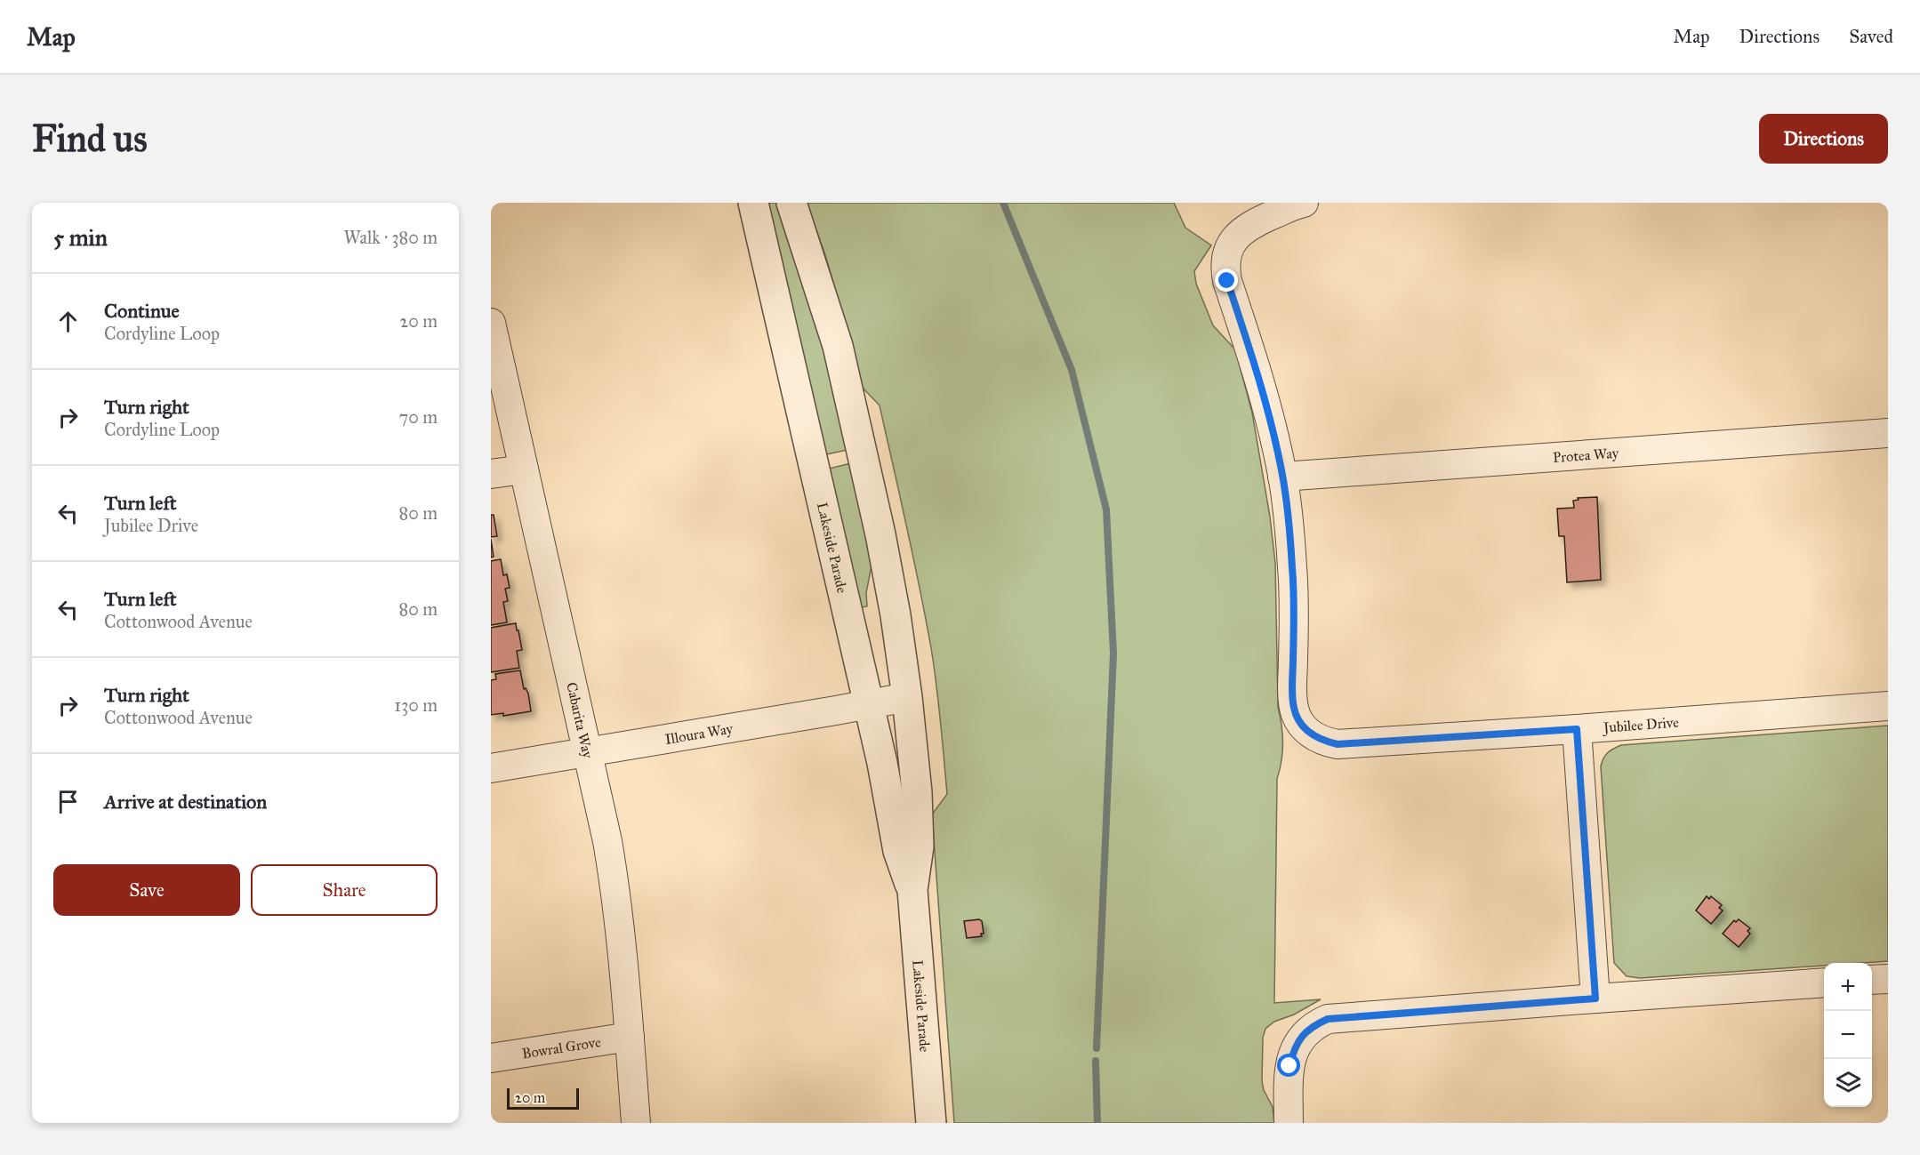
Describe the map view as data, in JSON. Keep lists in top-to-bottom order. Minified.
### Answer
{"streets":{"street":["Protea Way","Lakeside Parade","Cabarita Way","Jubilee Drive","Illoura Way","Bowral Grove"]},"crossings":[["Protea Way","Jubilee Drive"],["Lakeside Parade","Illoura Way"],["Cabarita Way","Illoura Way"],["Cabarita Way","Bowral Grove"]],"scale_bar":"20 m","page":{"header":"Map","nav":["Map","Directions","Saved"],"buttons":["Directions",["Save","Share"]],"title":"Find us","heading":["5 min","Walk · 380 m"],"list":[["Continue","Cordyline Loop","20 m"],["Turn right","Cordyline Loop","70 m"],["Turn left","Jubilee Drive","80 m"],["Turn left","Cottonwood Avenue","80 m"],["Turn right","Cottonwood Avenue","130 m"],"Arrive at destination"],"map_buttons":["+","−"],"scale":"20 m"}}
